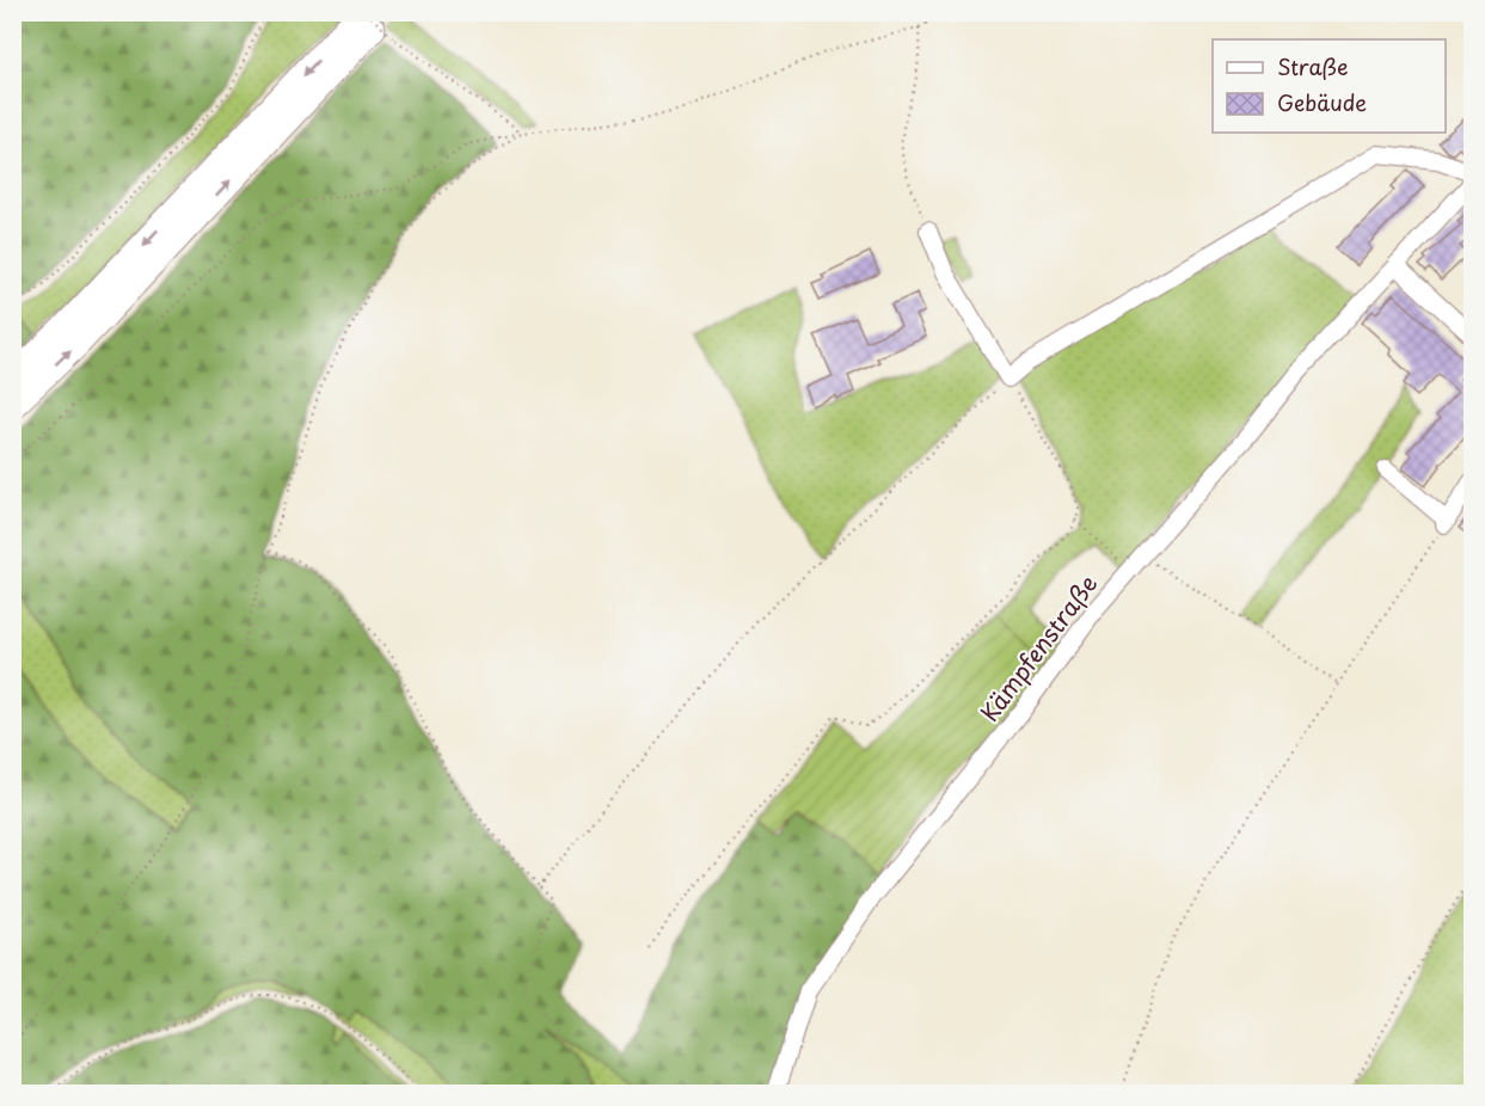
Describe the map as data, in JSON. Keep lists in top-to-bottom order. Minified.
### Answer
{"streets":{"street":["Kämpfenstraße"]},"legend":["Straße","Gebäude"]}
